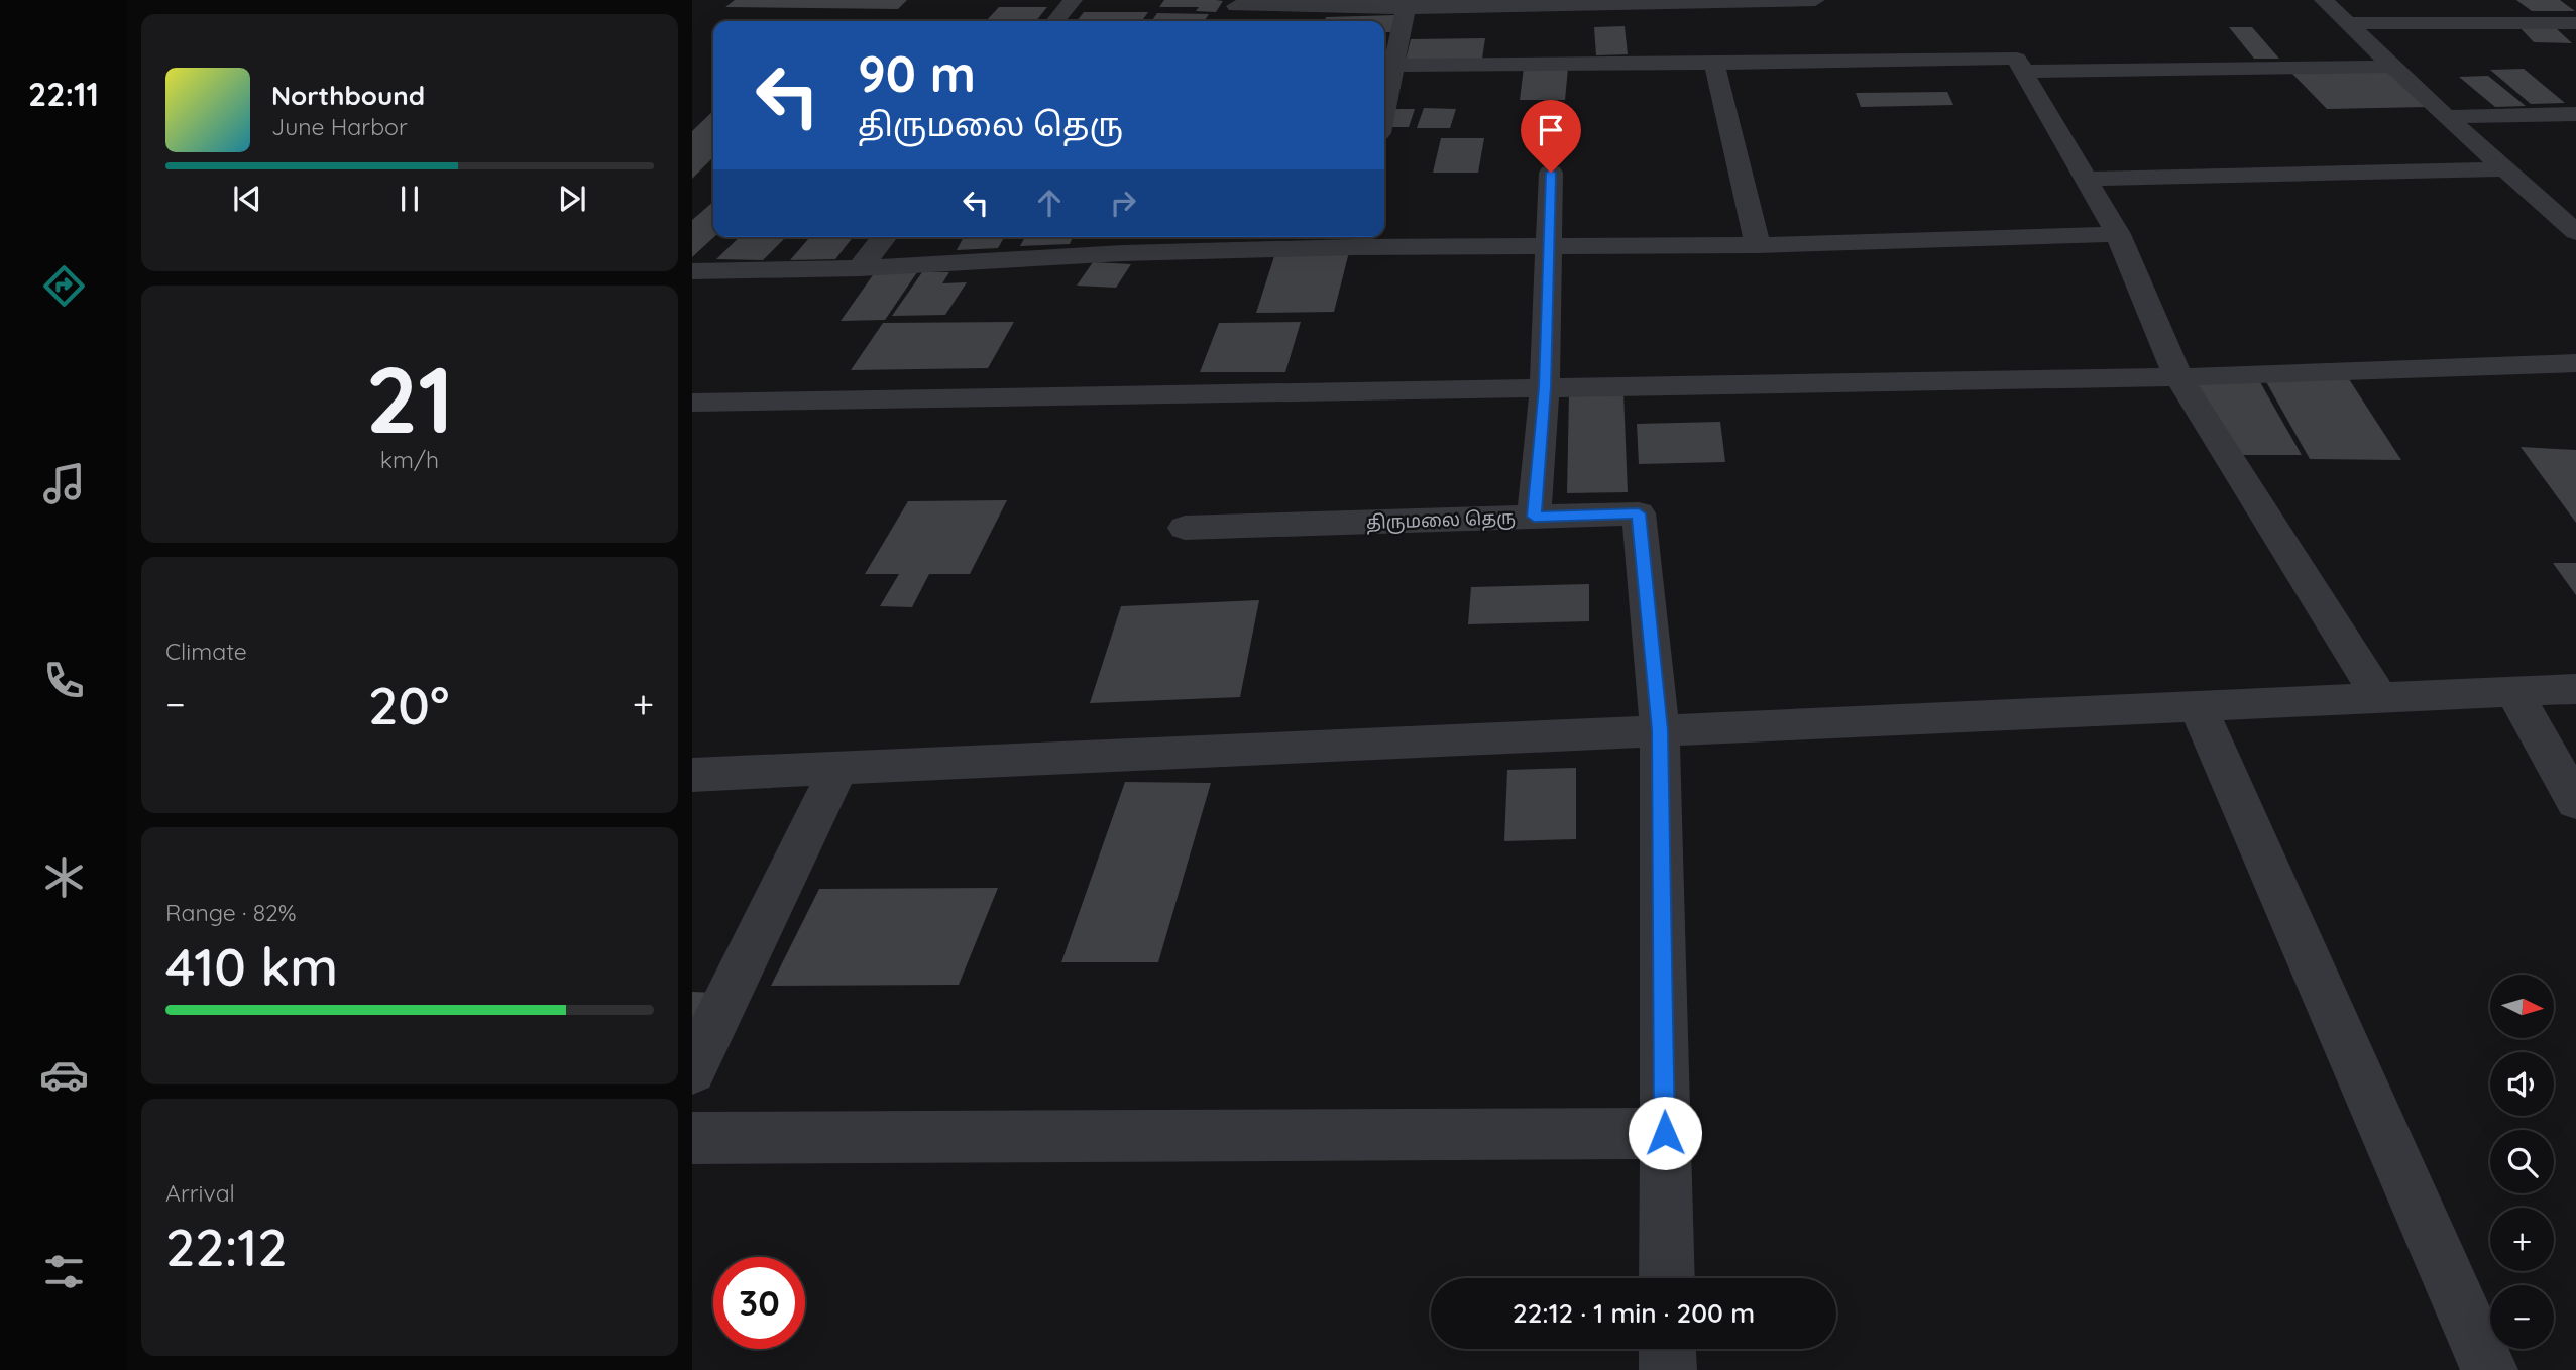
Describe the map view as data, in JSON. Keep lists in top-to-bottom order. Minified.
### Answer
{"streets":{"street":["திருமலை தெரு"]},"north":"right","page":{"tabs":"22:11","turn":["90 m","திருமலை தெரு"],"song":["Northbound","June Harbor"],"tile":[["21","km/h"],"Climate",["Range · 82%","410 km"],["Arrival","22:12"]],"heat":["−","20°","+"],"map_buttons":["+","−"],"limit":"30","trip":"22:12 · 1 min · 200 m"}}
